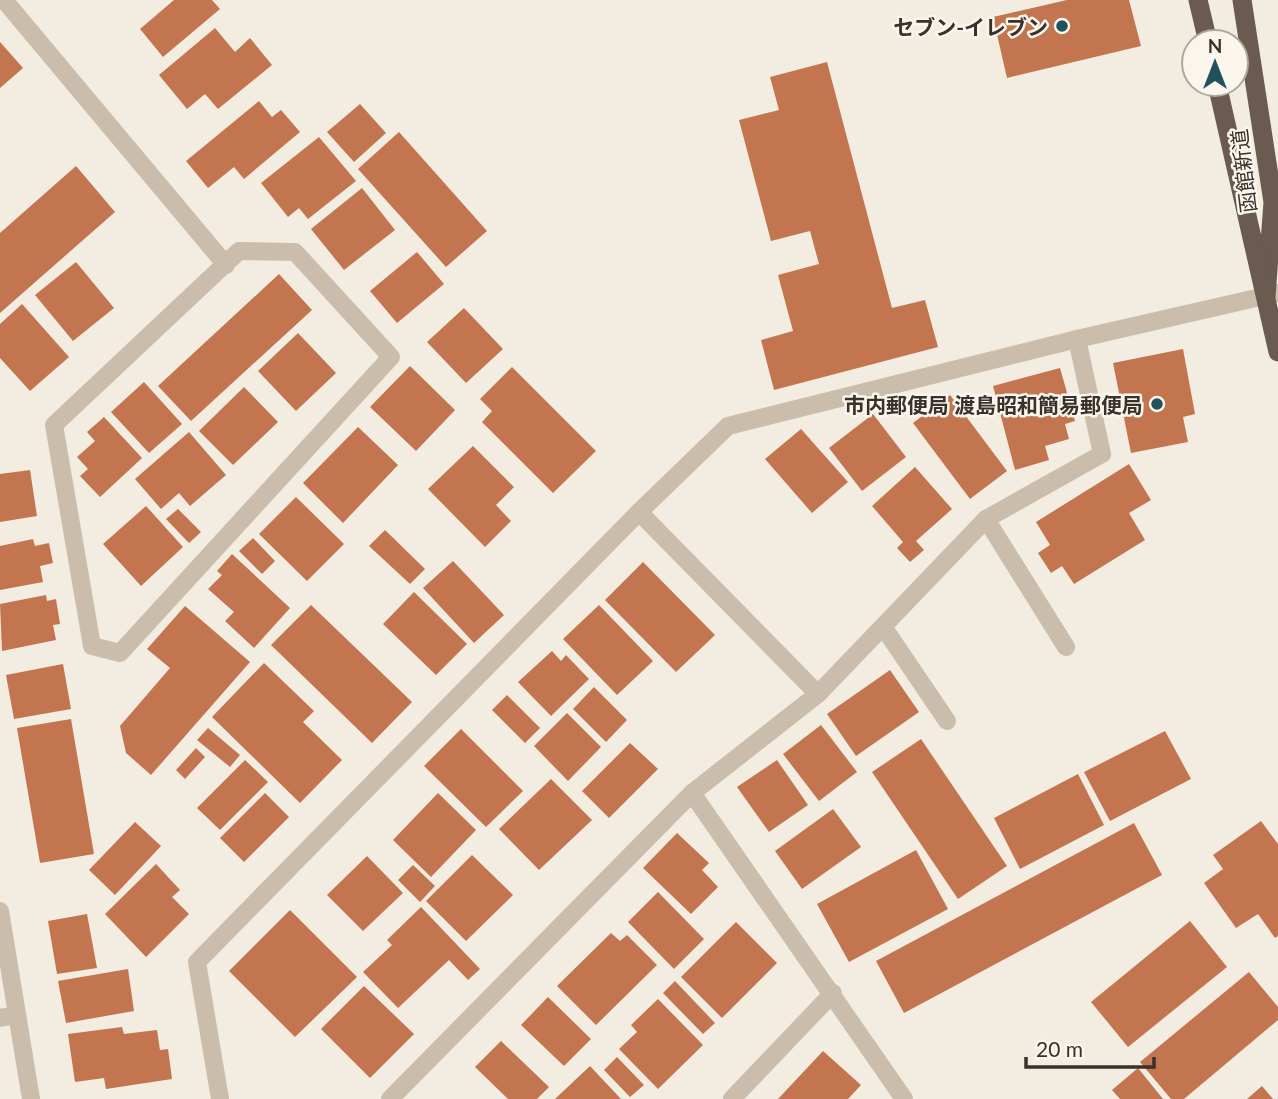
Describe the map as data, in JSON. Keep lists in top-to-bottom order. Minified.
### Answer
{"streets":{"highway":["函館新道"]},"places":["セブン-イレブン","市内郵便局 渡島昭和簡易郵便局"],"scale_bar":"20 m","north":"top"}
